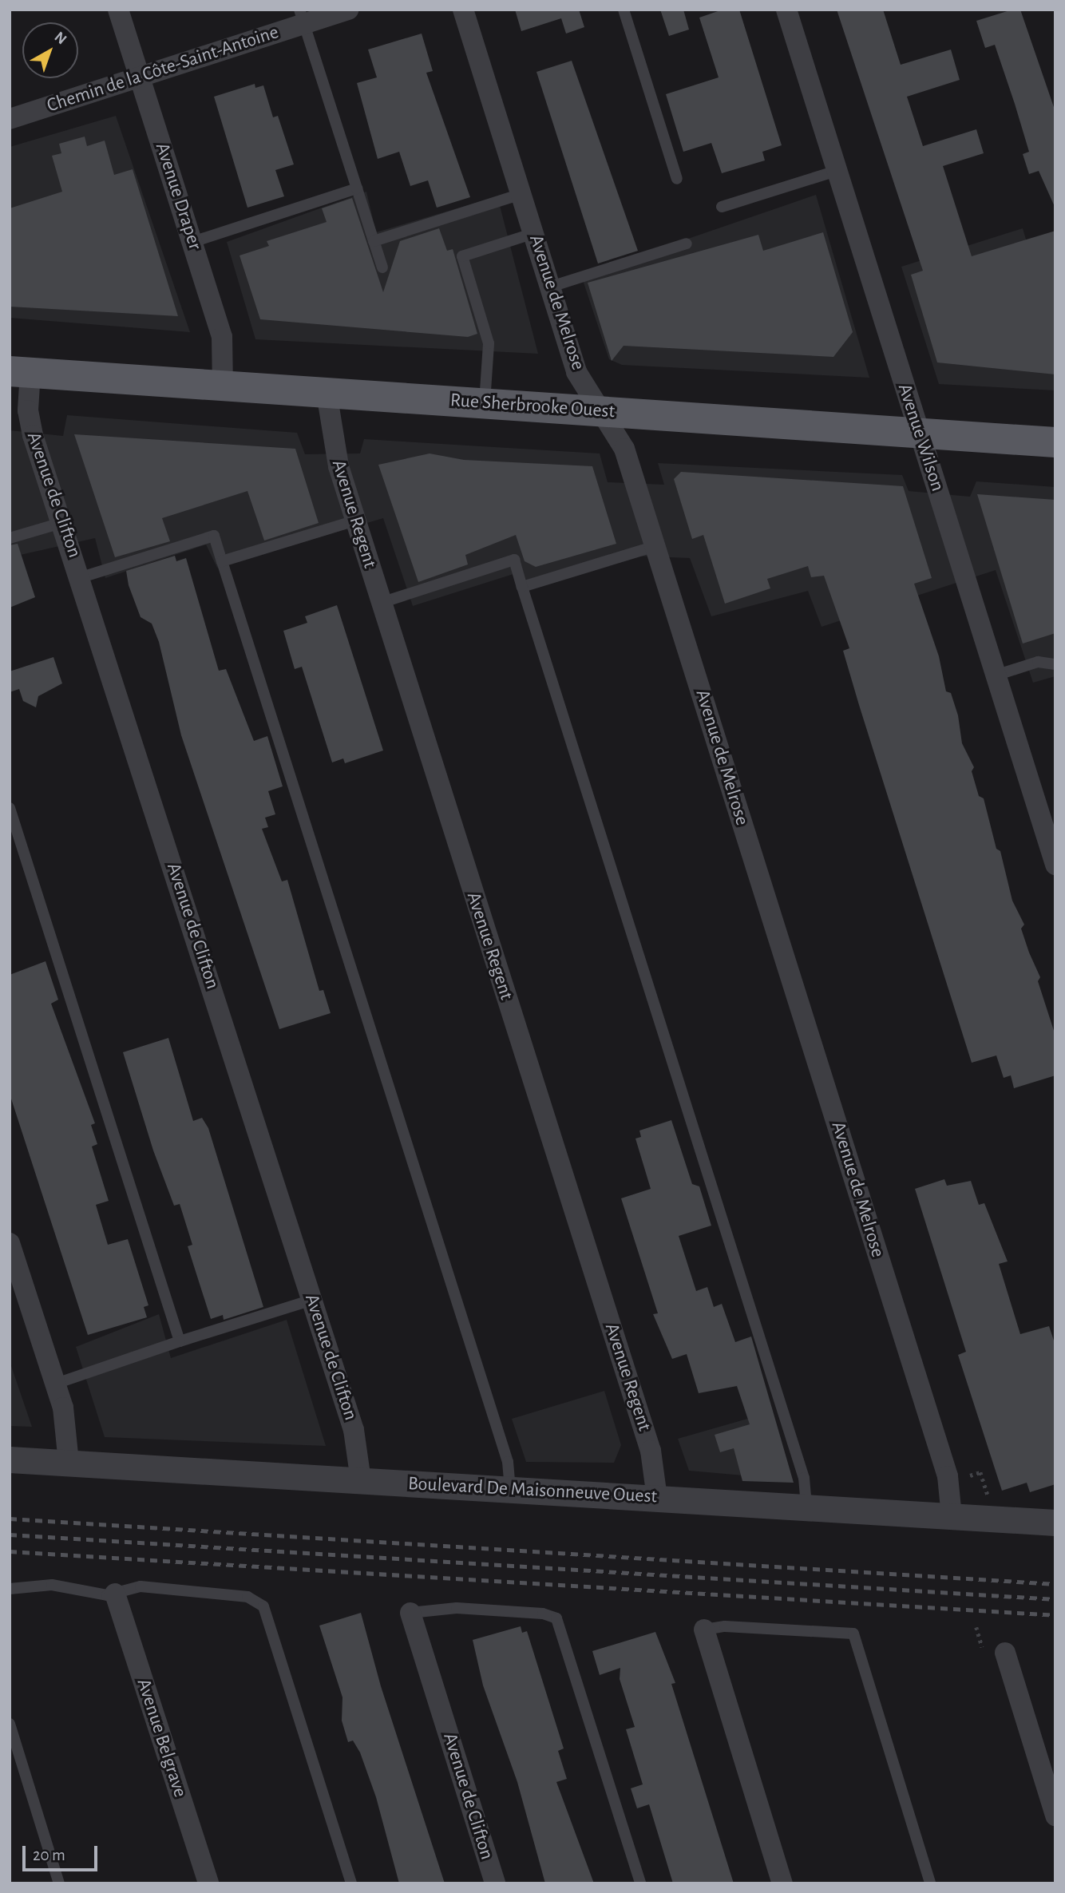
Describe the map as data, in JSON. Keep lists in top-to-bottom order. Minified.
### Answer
{"streets":{"main road":["Rue Sherbrooke Ouest"],"street":["Chemin de la Côte-Saint-Antoine","Avenue Draper","Avenue de Melrose","Avenue Wilson","Avenue de Clifton","Avenue Regent","Boulevard De Maisonneuve Ouest","Avenue Belgrave"]},"crossings":[["Chemin de la Côte-Saint-Antoine","Avenue Draper"],["Avenue Draper","Rue Sherbrooke Ouest"],["Avenue de Melrose","Rue Sherbrooke Ouest"],["Avenue de Melrose","Boulevard De Maisonneuve Ouest"],["Rue Sherbrooke Ouest","Avenue Wilson"],["Rue Sherbrooke Ouest","Avenue de Clifton"],["Rue Sherbrooke Ouest","Avenue Regent"],["Avenue de Clifton","Boulevard De Maisonneuve Ouest"],["Avenue Regent","Boulevard De Maisonneuve Ouest"]],"scale_bar":"20 m","north":"top right"}
